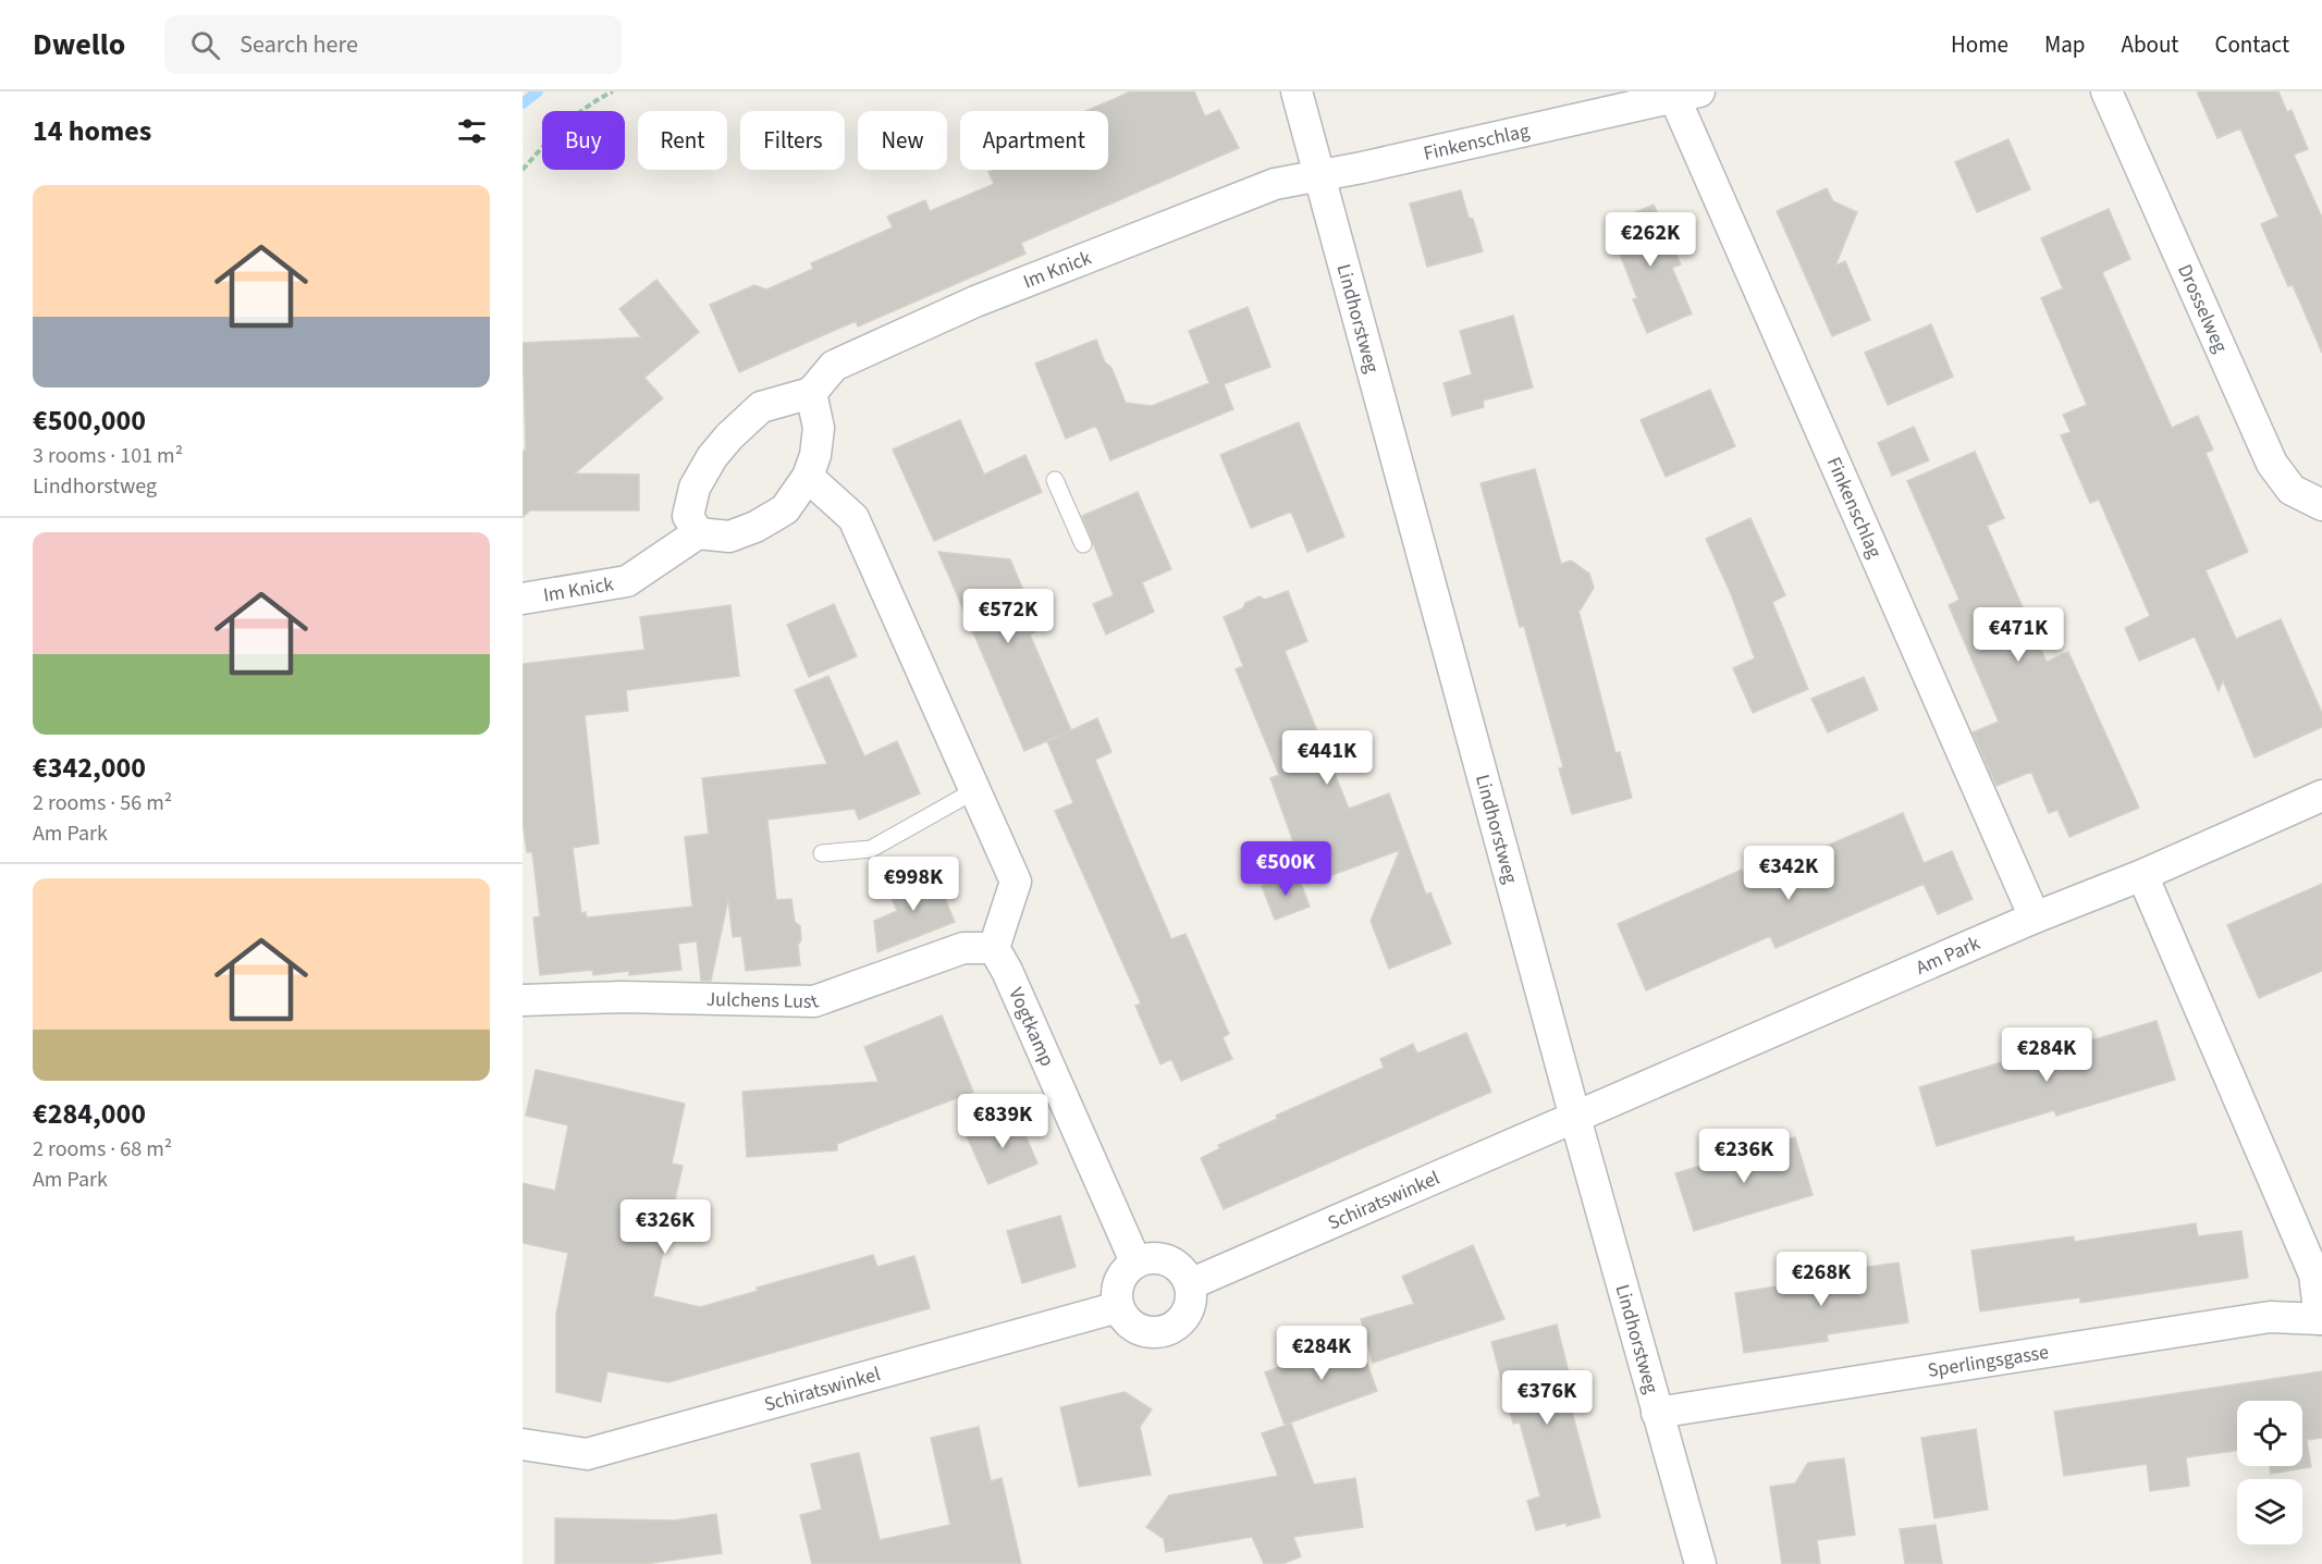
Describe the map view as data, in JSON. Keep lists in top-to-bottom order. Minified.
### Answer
{"streets":{"street":["Finkenschlag","Im Knick","Drosselweg","Lindhorstweg","Am Park","Julchens Lust","Vogtkamp","Schiratswinkel","Sperlingsgasse"]},"crossings":[["Finkenschlag","Im Knick"],["Finkenschlag","Lindhorstweg"],["Finkenschlag","Am Park"],["Im Knick","Lindhorstweg"],["Lindhorstweg","Am Park"],["Lindhorstweg","Schiratswinkel"],["Lindhorstweg","Sperlingsgasse"],["Am Park","Schiratswinkel"],["Am Park","Sperlingsgasse"],["Julchens Lust","Vogtkamp"],["Vogtkamp","Schiratswinkel"]],"page":{"header":"Dwello","search":"Search here","nav":["Home","Map","About","Contact"],"heading":"14 homes","chip":["Buy","Rent","Filters","New","Apartment"],"list":[{"name":"€500,000","note":"3 rooms · 101 m² · Lindhorstweg"},{"name":"€342,000","note":"2 rooms · 56 m² · Am Park"},{"name":"€284,000","note":"2 rooms · 68 m² · Am Park"}],"price":["€262K","€572K","€471K","€441K","€500K","€342K","€998K","€284K","€839K","€236K","€326K","€268K","€284K","€376K"]}}
